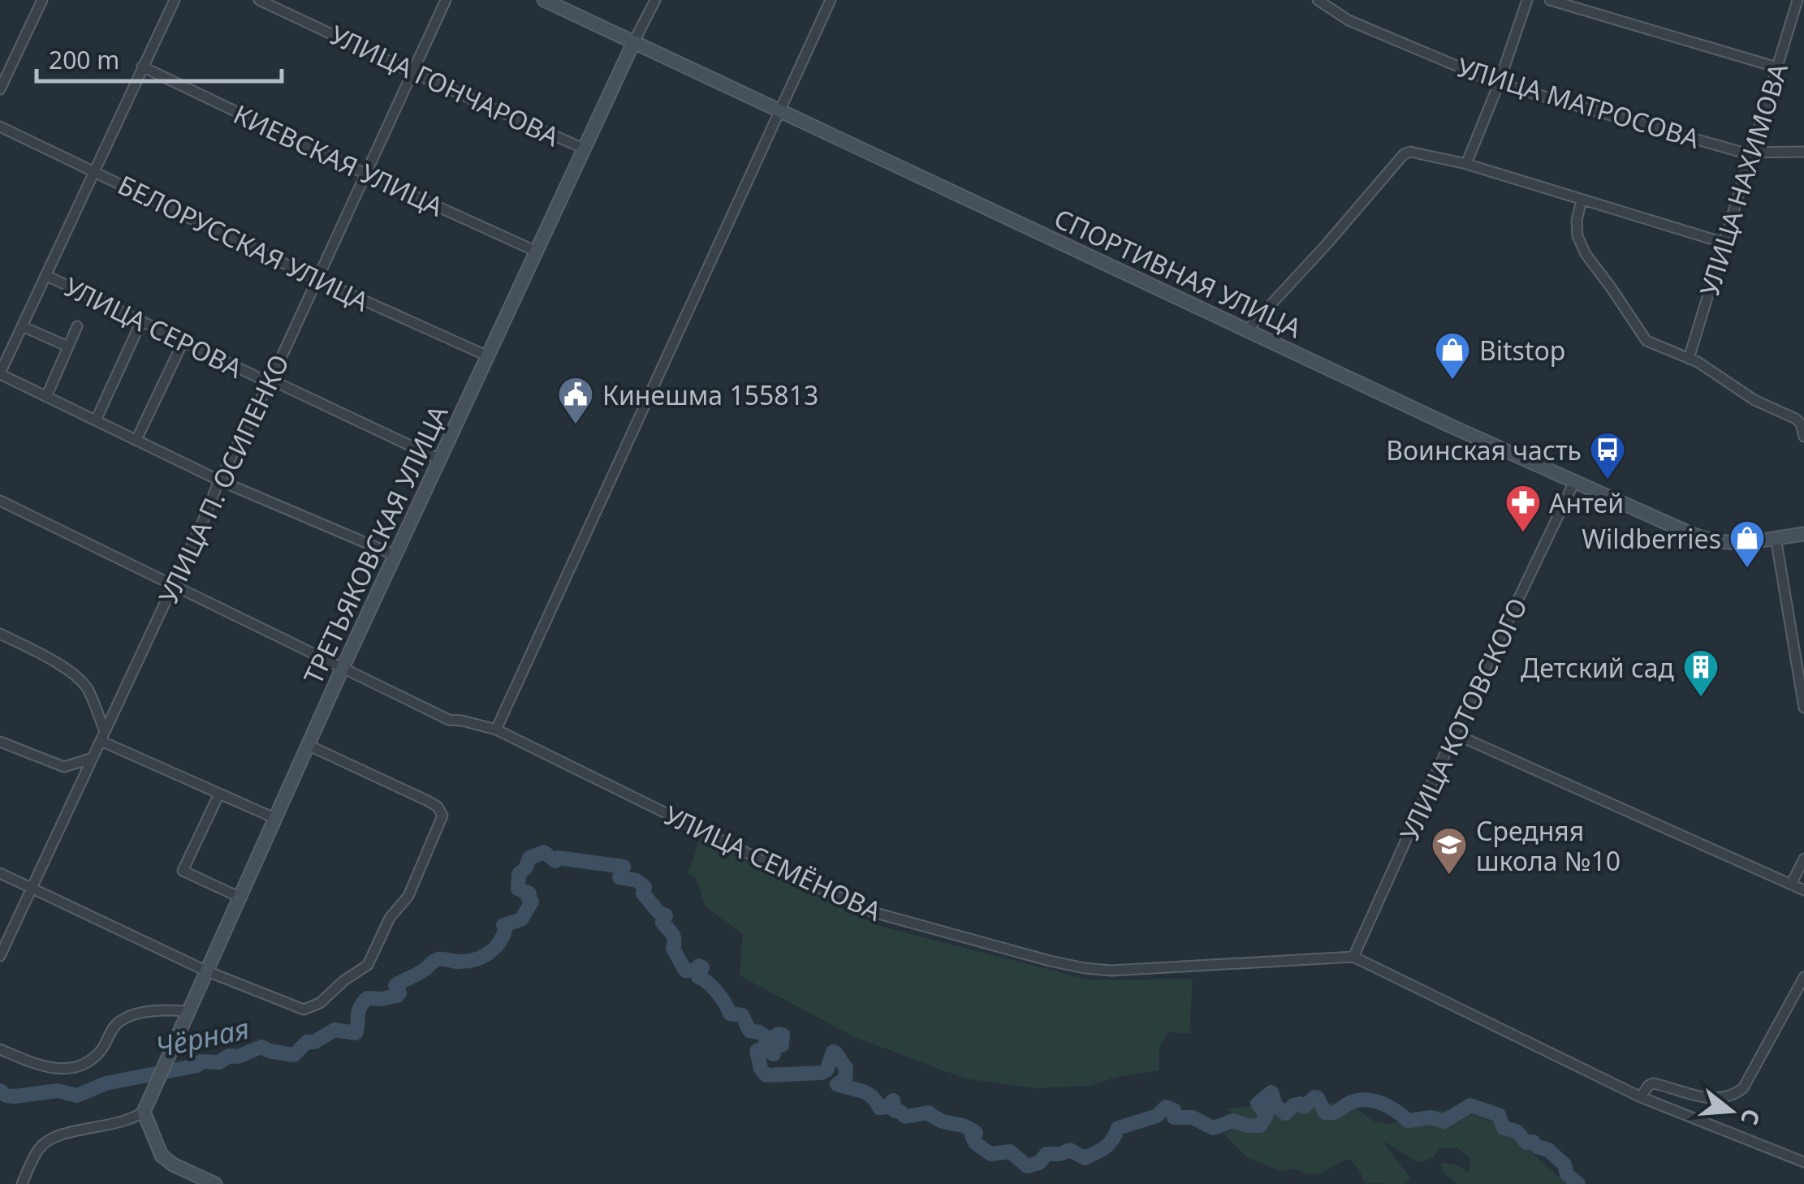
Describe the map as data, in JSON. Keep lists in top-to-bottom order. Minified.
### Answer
{"streets":{"street":["УЛИЦА ГОНЧАРОВА","УЛИЦА МАТРОСОВА","КИЕВСКАЯ УЛИЦА","УЛИЦА НАХИМОВА","БЕЛОРУССКАЯ УЛИЦА","СПОРТИВНАЯ УЛИЦА","УЛИЦА СЕРОВА","УЛИЦА П. ОСИПЕНКО","ТРЕТЬЯКОВСКАЯ УЛИЦА","УЛИЦА КОТОВСКОГО","УЛИЦА СЕМЁНОВА"]},"crossings":[["УЛИЦА ГОНЧАРОВА","УЛИЦА П. ОСИПЕНКО"],["УЛИЦА ГОНЧАРОВА","ТРЕТЬЯКОВСКАЯ УЛИЦА"],["УЛИЦА МАТРОСОВА","УЛИЦА НАХИМОВА"],["КИЕВСКАЯ УЛИЦА","УЛИЦА П. ОСИПЕНКО"],["КИЕВСКАЯ УЛИЦА","ТРЕТЬЯКОВСКАЯ УЛИЦА"],["БЕЛОРУССКАЯ УЛИЦА","УЛИЦА П. ОСИПЕНКО"],["БЕЛОРУССКАЯ УЛИЦА","ТРЕТЬЯКОВСКАЯ УЛИЦА"],["СПОРТИВНАЯ УЛИЦА","ТРЕТЬЯКОВСКАЯ УЛИЦА"],["СПОРТИВНАЯ УЛИЦА","УЛИЦА КОТОВСКОГО"],["УЛИЦА СЕРОВА","УЛИЦА П. ОСИПЕНКО"],["УЛИЦА СЕРОВА","ТРЕТЬЯКОВСКАЯ УЛИЦА"],["УЛИЦА П. ОСИПЕНКО","УЛИЦА СЕМЁНОВА"],["ТРЕТЬЯКОВСКАЯ УЛИЦА","УЛИЦА СЕМЁНОВА"],["УЛИЦА КОТОВСКОГО","УЛИЦА СЕМЁНОВА"]],"water":["Чёрная"],"places":{"shop":["Bitstop","Wildberries"],"public building":["Кинешма 155813"],"bus stop":["Воинская часть"],"pharmacy":["Антей"],"building":["Детский сад"],"school or university":["Средняя школа №10"]},"scale_bar":"200 m","north":"right"}
